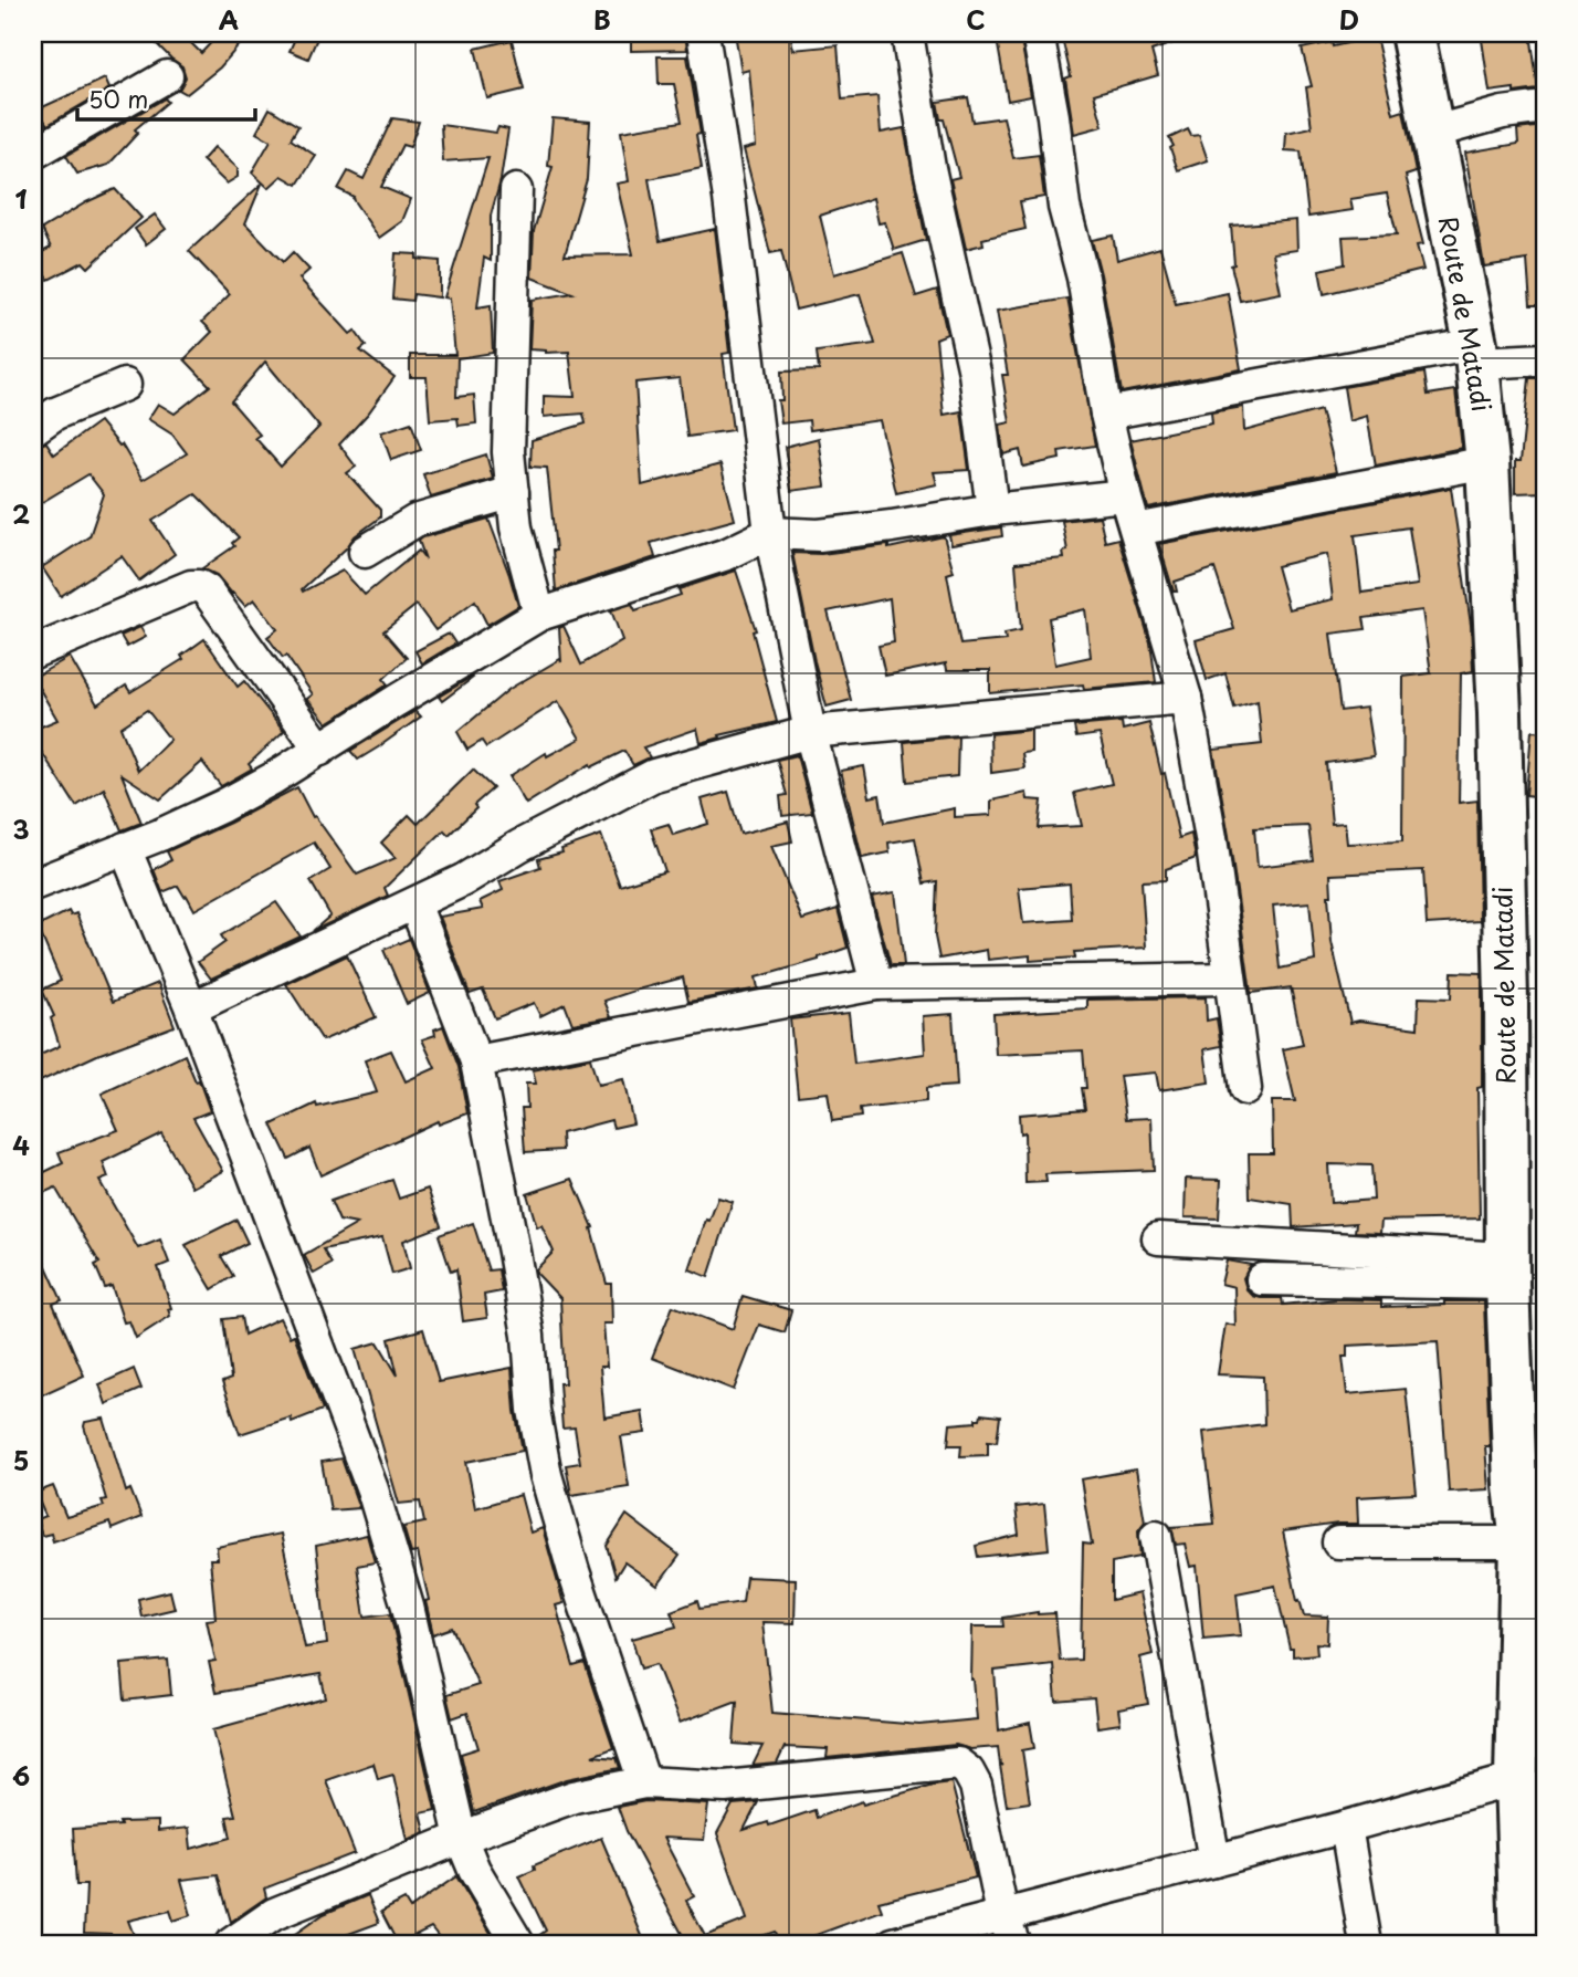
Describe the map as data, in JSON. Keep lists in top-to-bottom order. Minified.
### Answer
{"streets":{"highway":["Route de Matadi"]},"scale_bar":"50 m","grid":{"columns":["A","B","C","D"],"rows":["1","2","3","4","5","6"]}}
